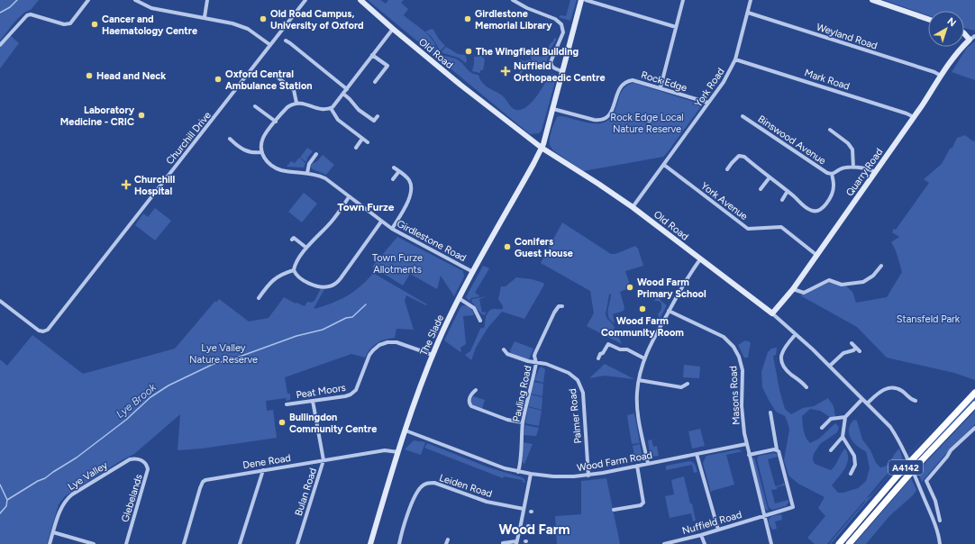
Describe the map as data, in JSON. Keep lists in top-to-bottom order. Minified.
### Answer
{"streets":{"highway":["A4142"],"street":["Weyland Road","Old Road","Mark Road","Rock Edge","York Road","Churchill Drive","Binswood Avenue","Quarry Road","York Avenue","Girdlestone Road","The Slade","Peat Moors","Pauling Road","Masons Road","Palmer Road","Dene Road","Wood Farm Road","Lye Valley","Leiden Road","Bulan Road","Glebelands","Nuffield Road"]},"crossings":[["Weyland Road","York Road"],["Weyland Road","Quarry Road"],["Old Road","York Road"],["Old Road","Quarry Road"],["Old Road","The Slade"],["Mark Road","York Road"],["Mark Road","Quarry Road"],["Rock Edge","York Road"],["Rock Edge","The Slade"],["York Road","York Avenue"],["Binswood Avenue","Quarry Road"],["Quarry Road","York Avenue"],["Girdlestone Road","The Slade"],["The Slade","Peat Moors"],["The Slade","Dene Road"],["The Slade","Wood Farm Road"],["Peat Moors","Bulan Road"],["Pauling Road","Palmer Road"],["Pauling Road","Wood Farm Road"],["Masons Road","Wood Farm Road"],["Masons Road","Nuffield Road"],["Palmer Road","Wood Farm Road"],["Dene Road","Bulan Road"],["Lye Valley","Glebelands"]],"districts":["Town Furze","Wood Farm"],"water":["Lye Brook"],"parks":["Rock Edge Local Nature Reserve","Town Furze Allotments","Stansfeld Park","Lye Valley Nature Reserve"],"places":{"other":["Old Road Campus, University of Oxford","Girdlestone Memorial Library","Cancer and Haematology Centre","The Wingfield Building","Head and Neck","Oxford Central Ambulance Station","Laboratory Medicine - CRIC","Conifers Guest House","Wood Farm Primary School","Wood Farm Community Room","Bullingdon Community Centre"],"health":["Nuffield Orthopaedic Centre","Churchill Hospital"]},"north":"top right"}
